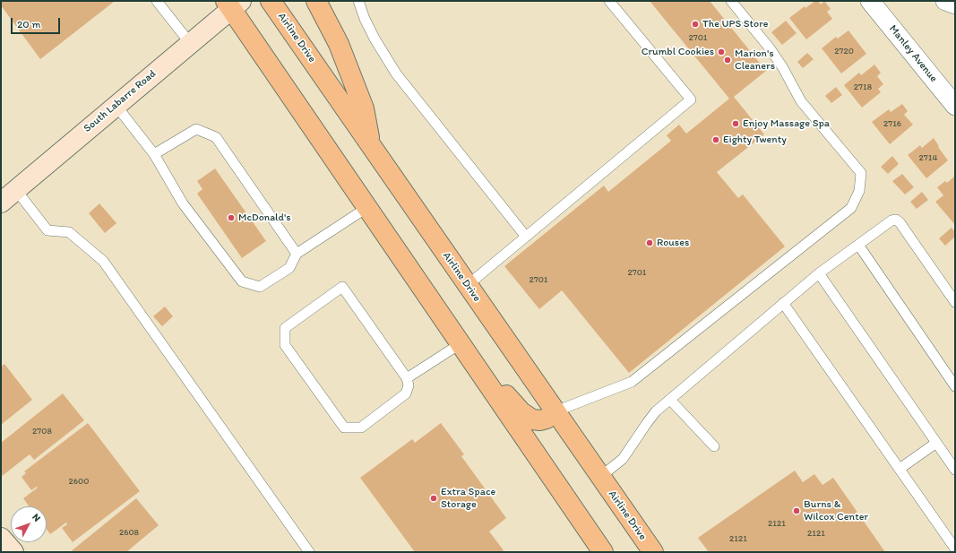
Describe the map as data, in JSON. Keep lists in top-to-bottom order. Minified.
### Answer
{"streets":{"highway":["Airline Drive"],"street":["Manley Avenue","South Labarre Road"]},"places":["The UPS Store","Crumbl Cookies","Marion's Cleaners","Enjoy Massage Spa","Eighty Twenty","McDonald's","Rouses","Extra Space Storage","Burns & Wilcox Center"],"house_numbers":["2701","2720","2718","2716","2714","2701","2701","2708","2600","2121","2608","2121","2121"],"scale_bar":"20 m","north":"top right"}
